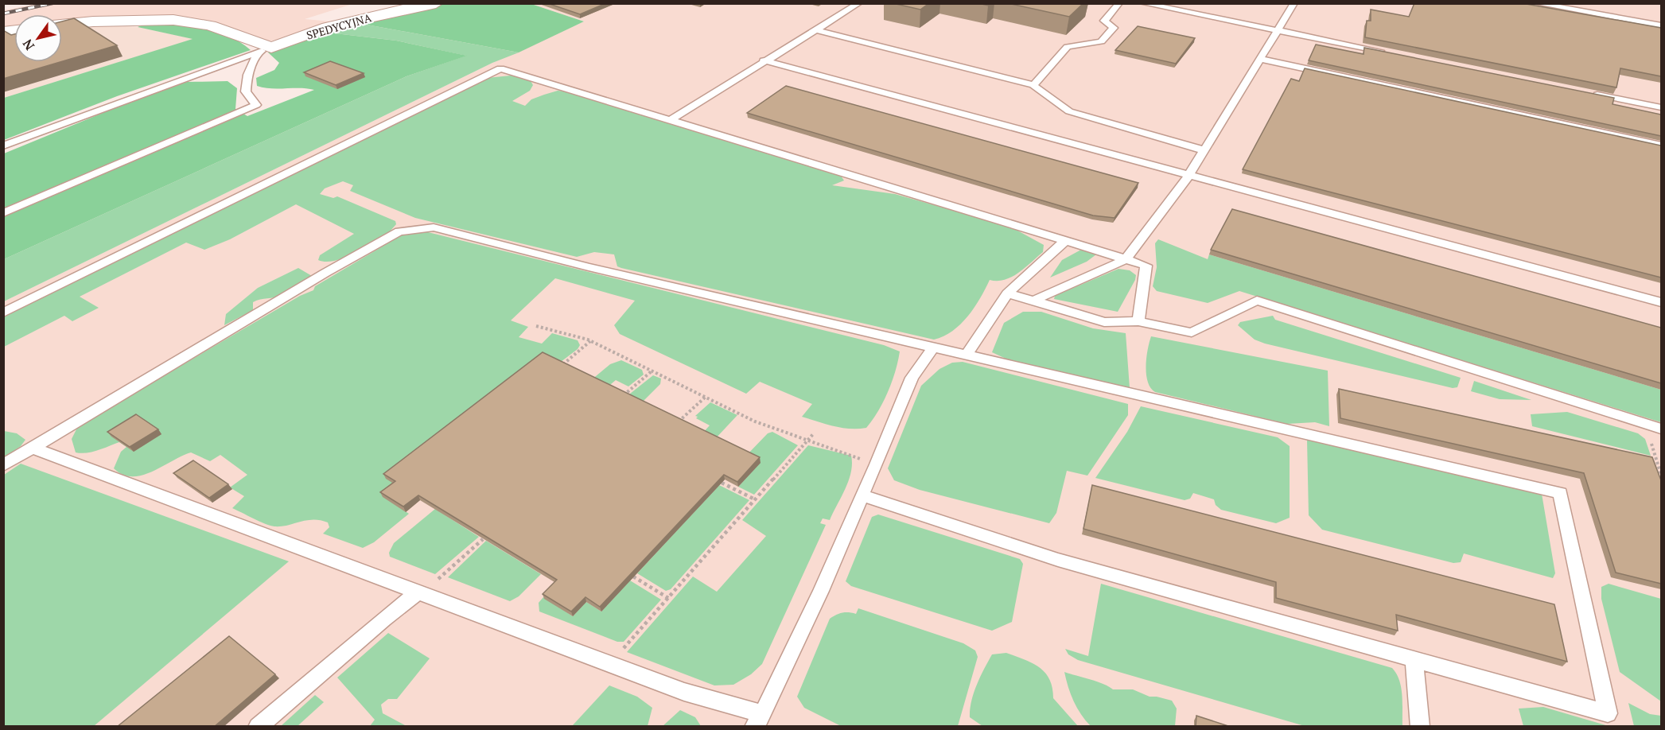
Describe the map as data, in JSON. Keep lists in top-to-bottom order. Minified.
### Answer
{"streets":{"street":["SPEDYCYJNA"]},"north":"bottom left"}
